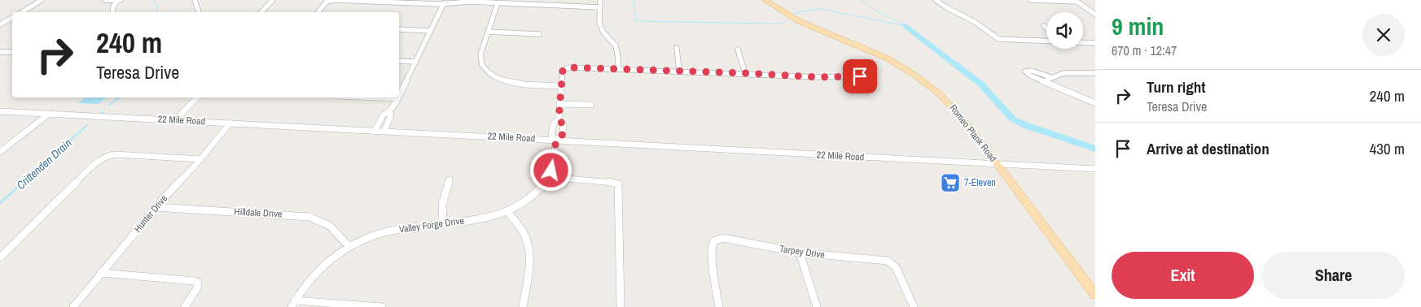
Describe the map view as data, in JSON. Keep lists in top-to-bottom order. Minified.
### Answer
{"streets":{"main road":["Romeo Plank Road"],"street":["22 Mile Road","Hilldale Drive","Hunter Drive","Valley Forge Drive","Tarpey Drive"]},"crossings":[["22 Mile Road","Romeo Plank Road"],["22 Mile Road","Hunter Drive"],["22 Mile Road","Valley Forge Drive"],["Hilldale Drive","Hunter Drive"],["Hilldale Drive","Valley Forge Drive"]],"water":["Crittenden Drain"],"places":{"supermarket":["7-Eleven"]},"page":{"heading":["9 min","670 m · 12:47"],"turn":["240 m","Teresa Drive"],"list":[{"name":"Turn right","note":"Teresa Drive","value":"240 m"},{"name":"Arrive at destination","value":"430 m"}],"buttons":["Exit","Share"]}}
